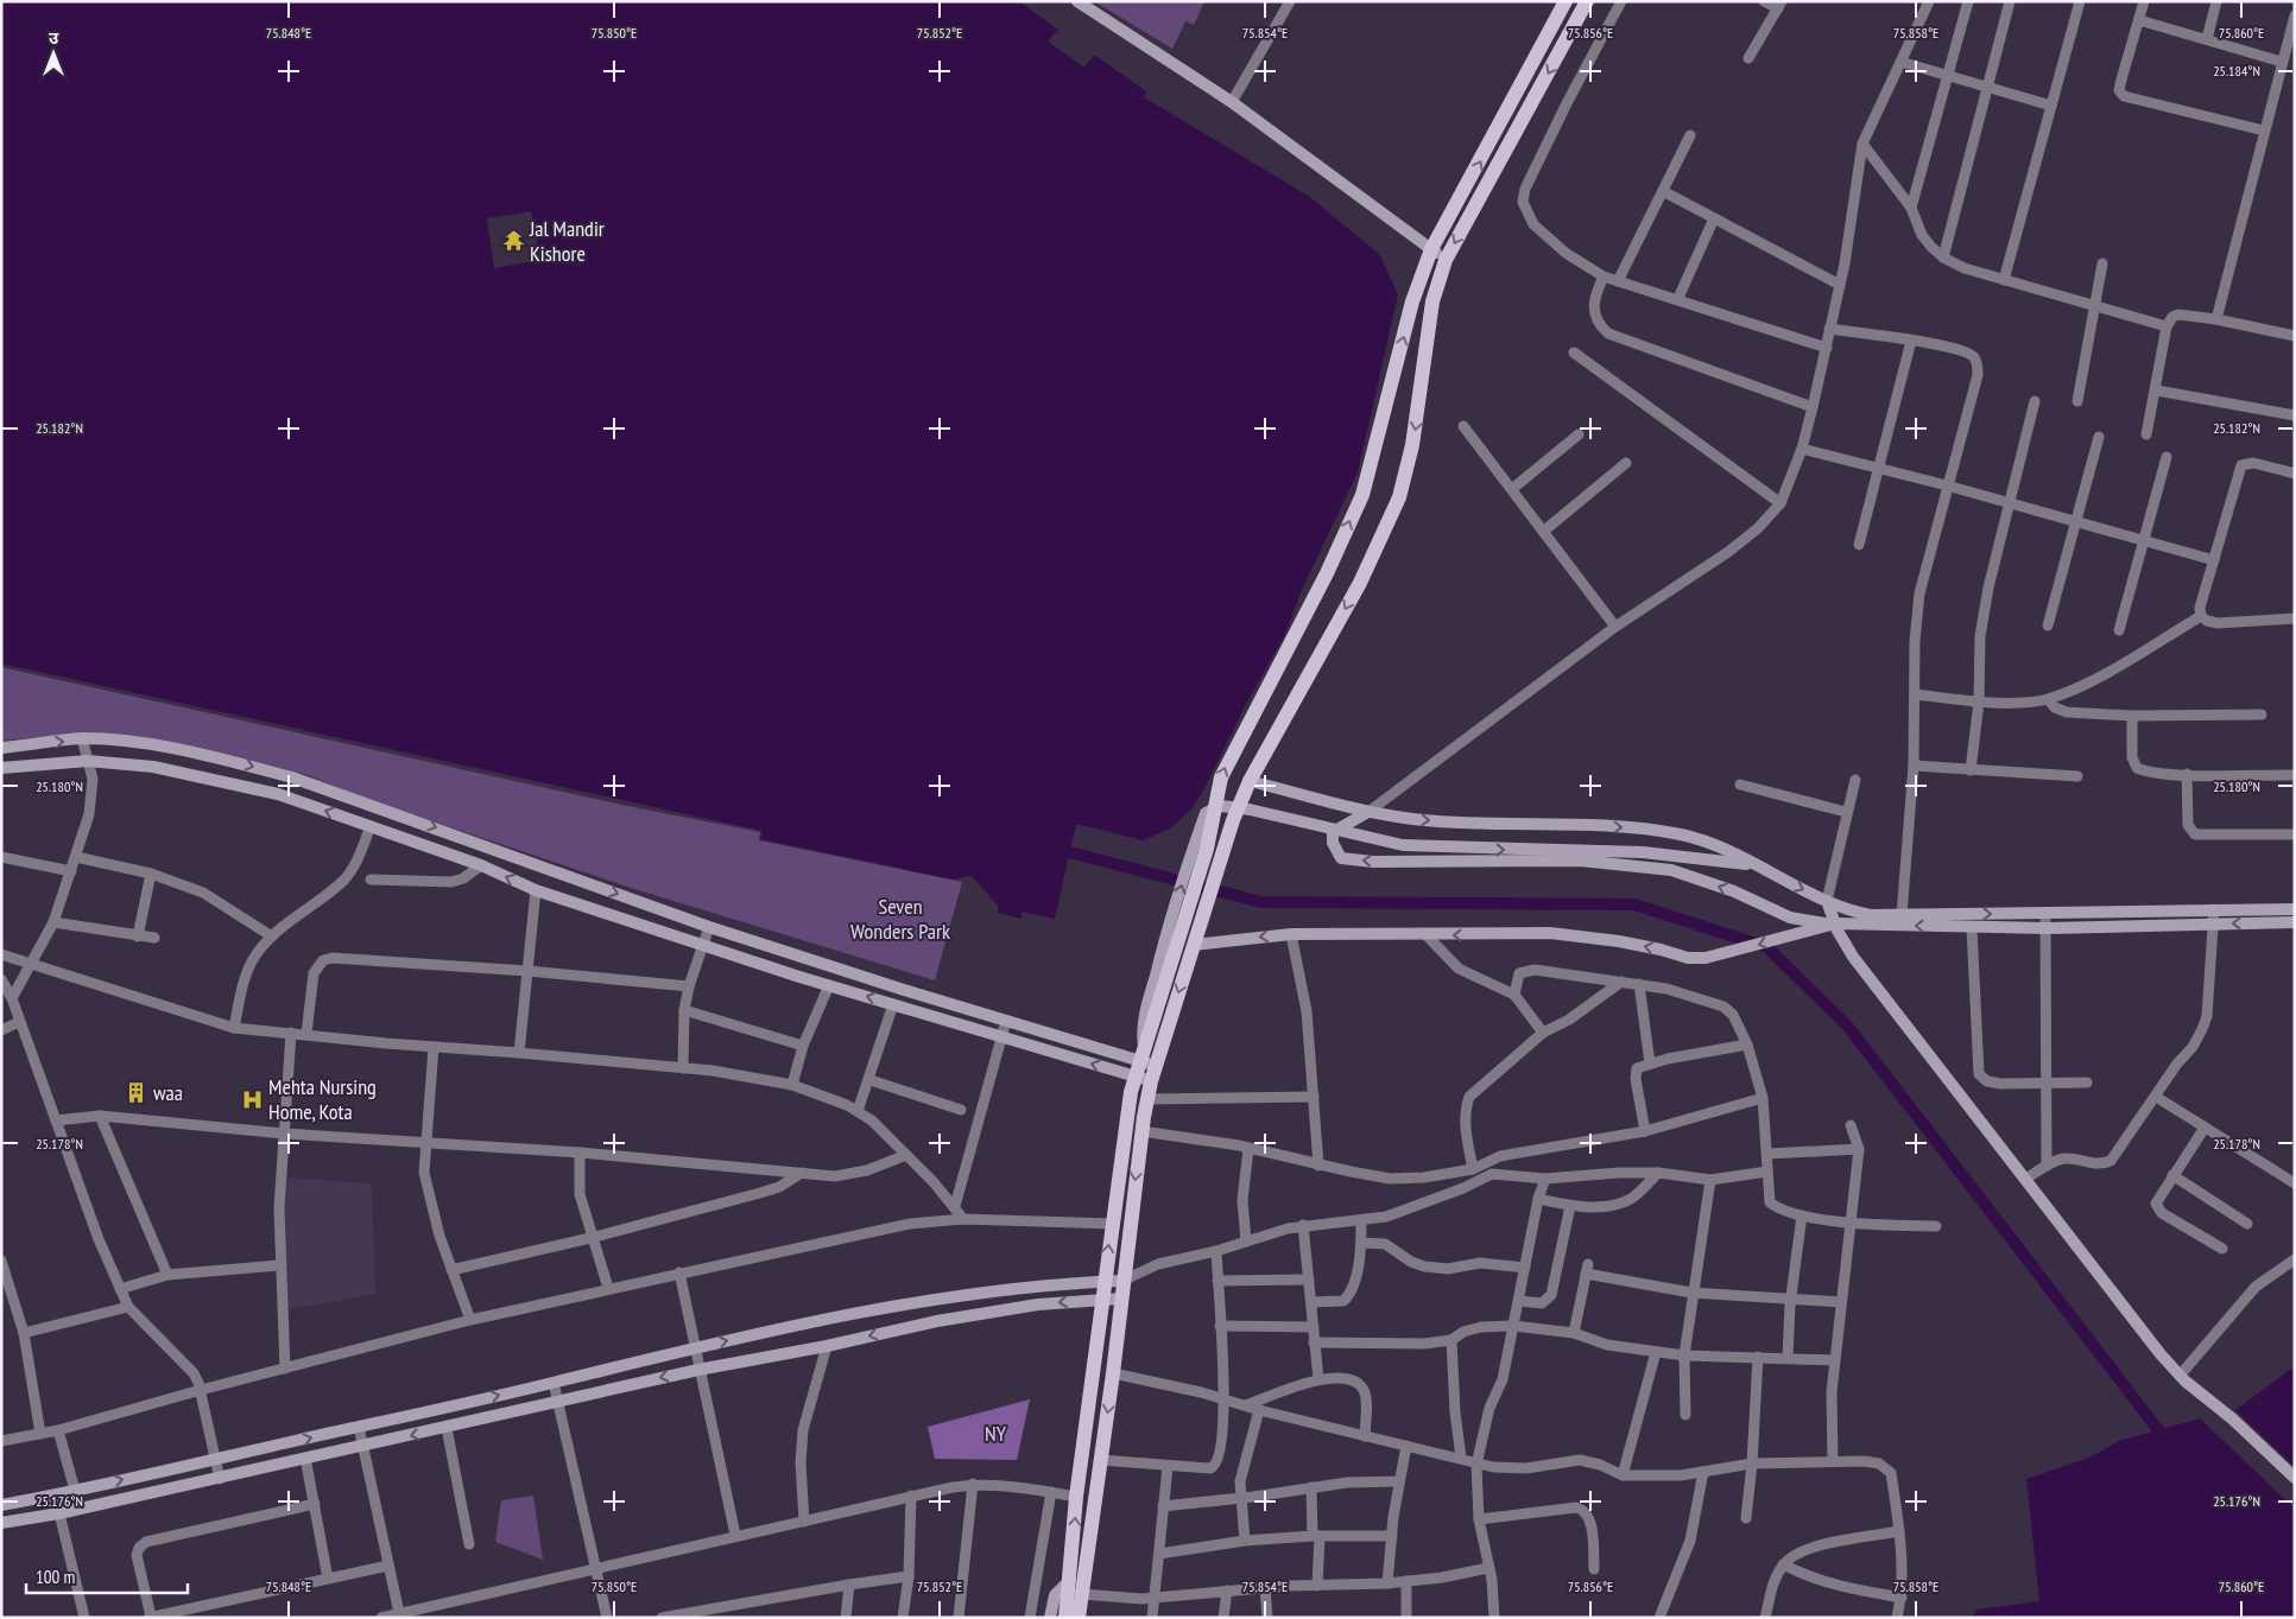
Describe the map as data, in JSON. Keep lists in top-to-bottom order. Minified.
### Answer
{"parks":["Seven Wonders Park","NY"],"places":{"temple":["Jal Mandir Kishore"],"building":["waa"],"hospital":["Mehta Nursing Home, Kota"]},"scale_bar":"100 m","north":"top","coordinates":["75.848°E","75.850°E","75.852°E","75.854°E","75.856°E","75.858°E","75.860°E","25.184°N","25.182°N","25.180°N","25.178°N","25.176°N"]}
